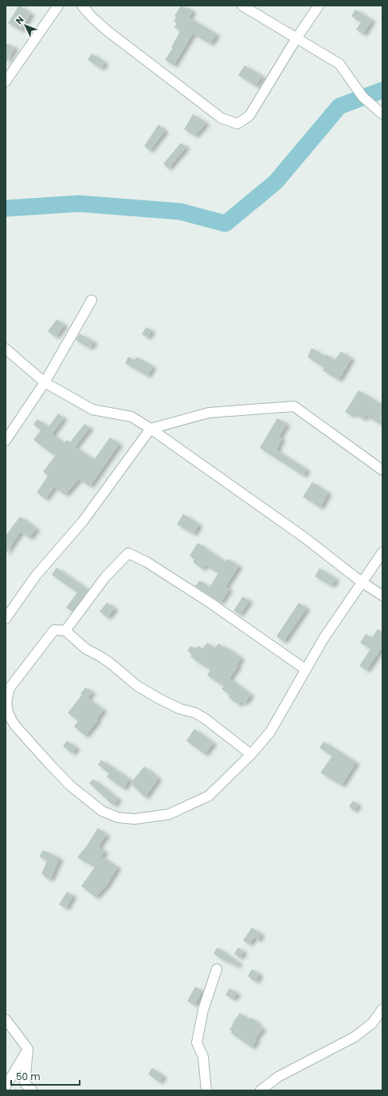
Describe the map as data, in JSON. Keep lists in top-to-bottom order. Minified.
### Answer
{"scale_bar":"50 m","north":"top left"}
